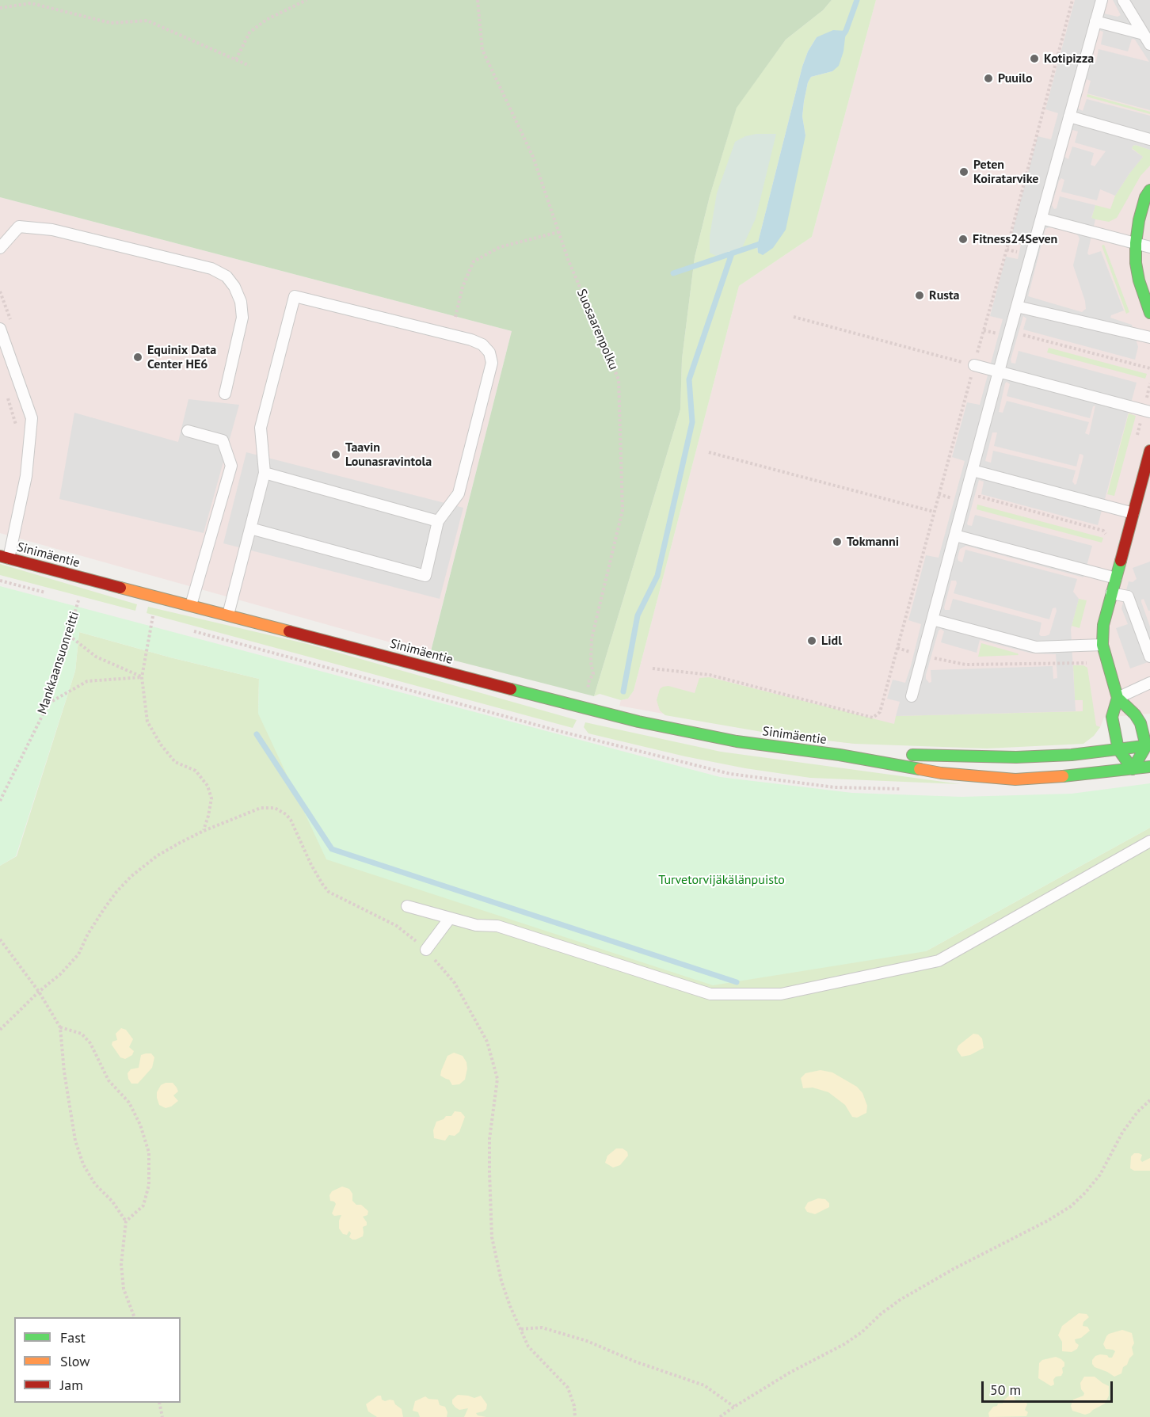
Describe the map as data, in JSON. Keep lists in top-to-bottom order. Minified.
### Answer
{"streets":{"main road":["Sinimäentie"],"path":["Suosaarenpolku","Mankkaansuonreitti"]},"parks":["Turvetorvijäkälänpuisto"],"places":["Kotipizza","Puuilo","Peten Koiratarvike","Fitness24Seven","Rusta","Equinix Data Center HE6","Taavin Lounasravintola","Tokmanni","Lidl"],"legend":["Fast","Slow","Jam"],"scale_bar":"50 m"}
